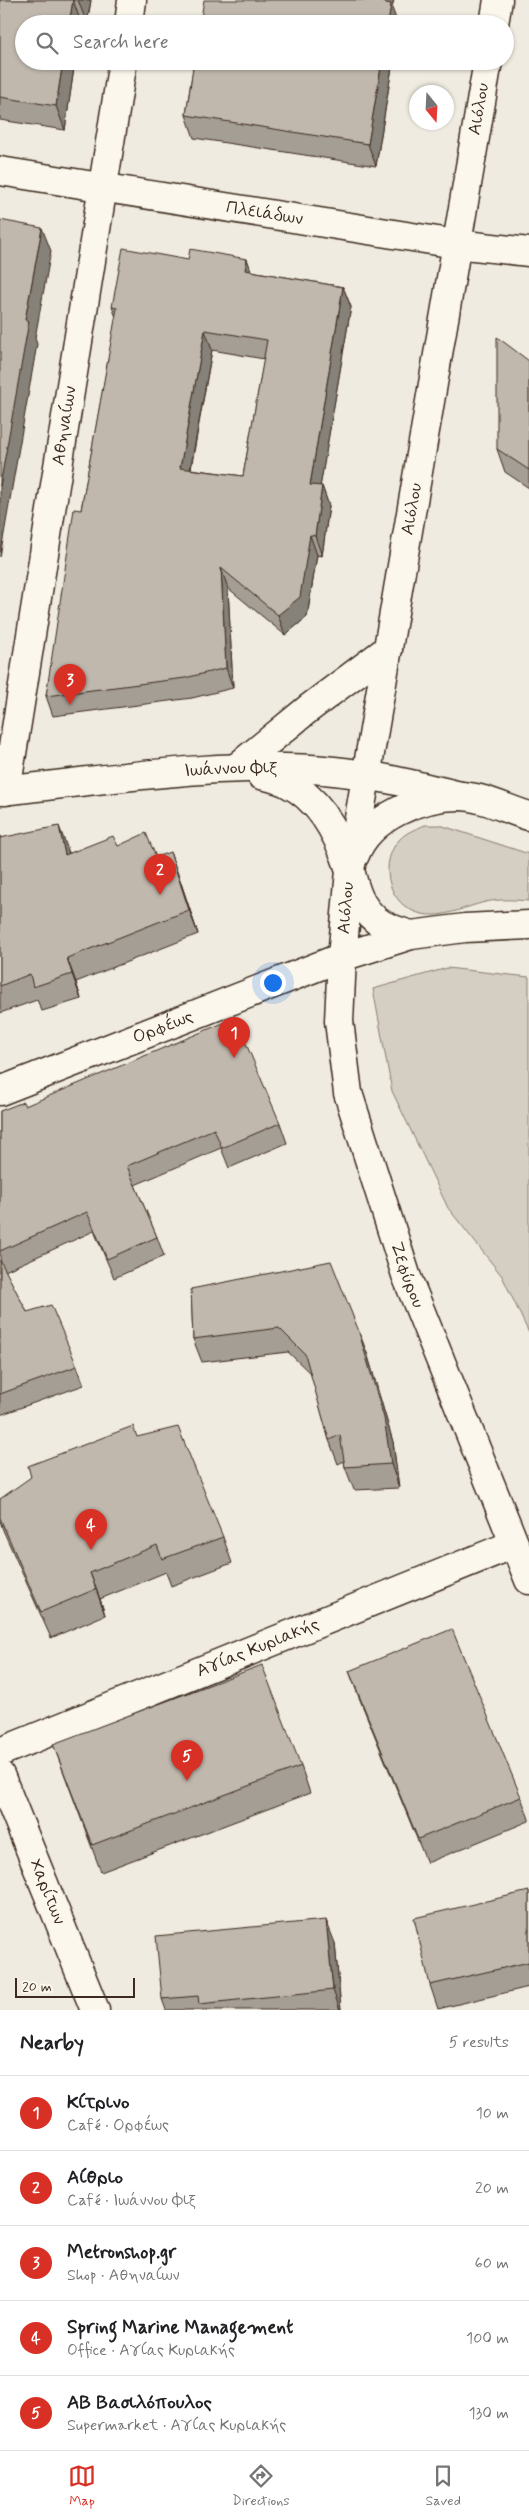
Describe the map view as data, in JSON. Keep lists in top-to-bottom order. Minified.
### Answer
{"streets":{"street":["Αιόλου","Πλειάδων","Αθηναίων","Ιωάννου Φιξ","Ορφέως","Ζεφύρου","Αγίας Κυριακής","Χαρίτων"]},"crossings":[["Αιόλου","Πλειάδων"],["Αιόλου","Ιωάννου Φιξ"],["Αιόλου","Ορφέως"],["Αιόλου","Ζεφύρου"],["Πλειάδων","Αθηναίων"],["Αθηναίων","Ιωάννου Φιξ"],["Ορφέως","Ζεφύρου"],["Ζεφύρου","Αγίας Κυριακής"]],"scale_bar":"20 m","north":"bottom","page":{"search":"Search here","pins":["3","2","1","4","5"],"scale":"20 m","heading":["Nearby","5 results"],"list":[{"mark":"1","name":"Κίτρινο","note":"Café · Ορφέως","value":"10 m"},{"mark":"2","name":"Αίθριο","note":"Café · Ιωάννου Φιξ","value":"20 m"},{"mark":"3","name":"Metronshop.gr","note":"Shop · Αθηναίων","value":"60 m"},{"mark":"4","name":"Spring Marine Management","note":"Office · Αγίας Κυριακής","value":"100 m"},{"mark":"5","name":"ΑΒ Βασιλόπουλος","note":"Supermarket · Αγίας Κυριακής","value":"130 m"}],"nav":["Map","Directions","Saved"]}}
